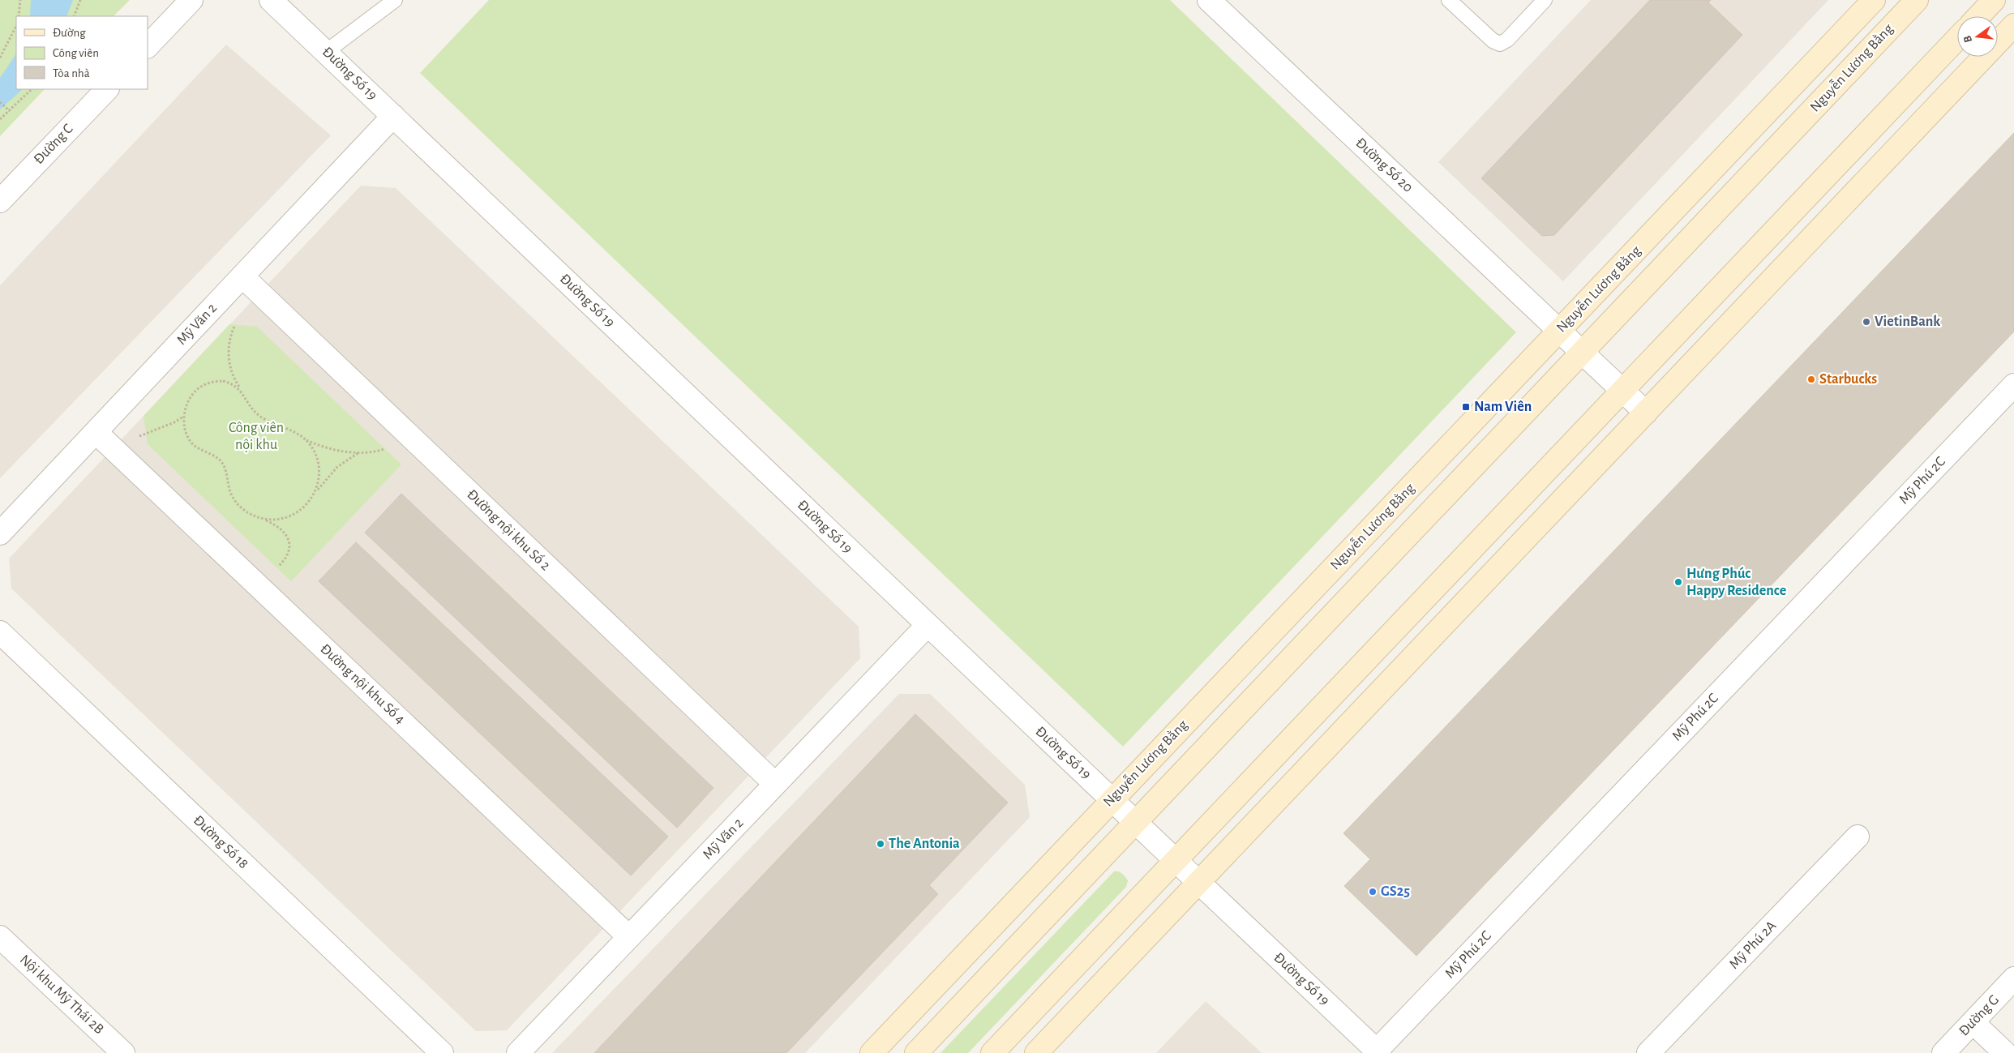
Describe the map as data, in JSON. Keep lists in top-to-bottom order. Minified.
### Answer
{"streets":{"main road":["Nguyễn Lương Bằng"],"street":["Đường Số 19","Đường C","Đường Số 20","Mỹ Văn 2","Mỹ Phú 2C","Đường nội khu Số 2","Đường nội khu Số 4","Đường Số 18","Mỹ Phú 2A","Nội khu Mỹ Thái 2B","Đường G"]},"crossings":[["Nguyễn Lương Bằng","Đường Số 19"],["Nguyễn Lương Bằng","Đường Số 20"],["Đường Số 19","Mỹ Văn 2"],["Đường Số 19","Mỹ Phú 2C"],["Mỹ Văn 2","Đường nội khu Số 2"],["Mỹ Văn 2","Đường nội khu Số 4"]],"parks":["Công viên nội khu"],"places":{"other":["VietinBank","Starbucks","Hưng Phúc Happy Residence","The Antonia","GS25"],"transit":["Nam Viên"]},"legend":["Đường","Công viên","Tòa nhà"],"north":"left"}
